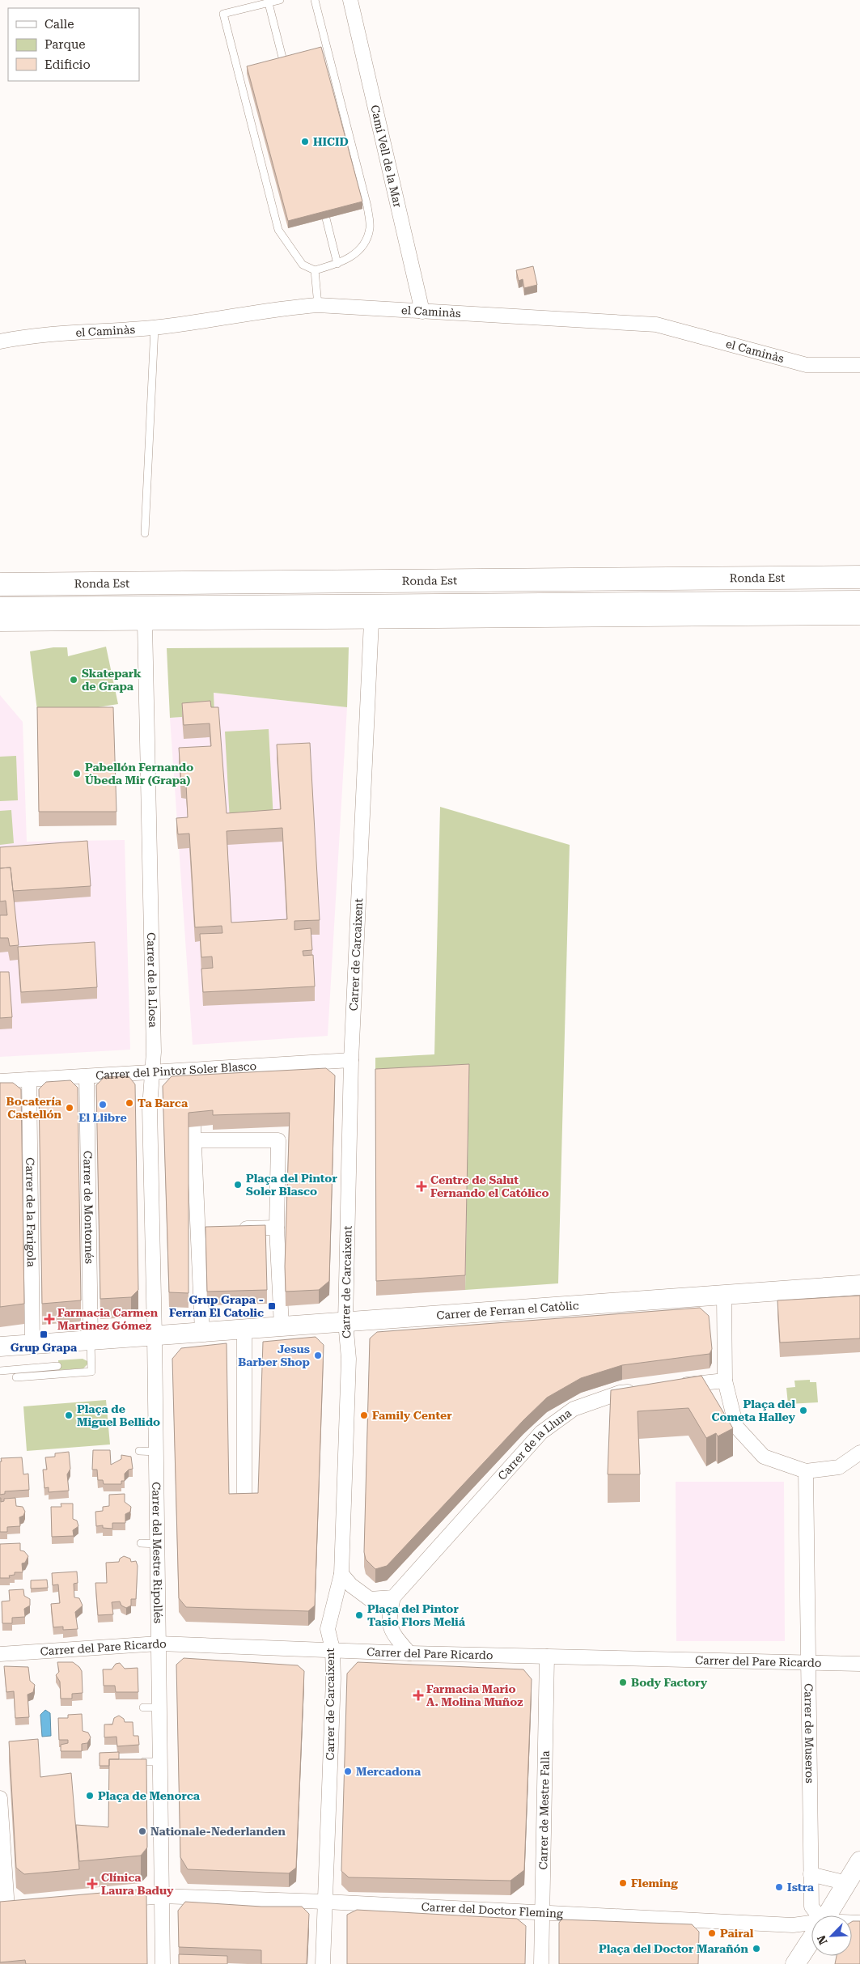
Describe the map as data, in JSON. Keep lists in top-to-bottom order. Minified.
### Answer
{"streets":{"main road":["Ronda Est"],"street":["Camí Vell de la Mar","el Caminàs","Carrer de Carcaixent","Carrer de la Llosa","Carrer del Pintor Soler Blasco","Carrer de Montornés","Carrer de la Farigola","Carrer de Ferran el Catòlic","Carrer de la Lluna","Carrer del Mestre Ripollés","Carrer del Pare Ricardo","Carrer de Museros","Carrer de Mestre Falla","Carrer del Doctor Fleming"]},"crossings":[["Camí Vell de la Mar","el Caminàs"],["Carrer de Carcaixent","Carrer del Pintor Soler Blasco"],["Carrer de Carcaixent","Carrer de Ferran el Catòlic"],["Carrer de Carcaixent","Carrer del Pare Ricardo"],["Carrer de Carcaixent","Carrer del Doctor Fleming"],["Carrer de la Llosa","Carrer del Pintor Soler Blasco"],["Carrer de la Llosa","Carrer de Ferran el Catòlic"],["Carrer de la Llosa","Carrer del Mestre Ripollés"],["Carrer del Pintor Soler Blasco","Carrer de Montornés"],["Carrer del Pintor Soler Blasco","Carrer de la Farigola"],["Carrer de Montornés","Carrer de Ferran el Catòlic"],["Carrer de la Farigola","Carrer de Ferran el Catòlic"],["Carrer de Ferran el Catòlic","Carrer del Mestre Ripollés"],["Carrer de la Lluna","Carrer del Pare Ricardo"],["Carrer del Mestre Ripollés","Carrer del Pare Ricardo"],["Carrer del Mestre Ripollés","Carrer del Doctor Fleming"],["Carrer del Pare Ricardo","Carrer de Museros"],["Carrer del Pare Ricardo","Carrer de Mestre Falla"],["Carrer de Mestre Falla","Carrer del Doctor Fleming"]],"places":{"other":["HICID","Skatepark de Grapa","Pabellón Fernando Úbeda Mir (Grapa)","Ta Barca","El Llibre","Bocatería Castellón","Plaça del Pintor Soler Blasco","Jesus Barber Shop","Plaça del Cometa Halley","Plaça de Miguel Bellido","Family Center","Plaça del Pintor Tasio Flors Meliá","Body Factory","Mercadona","Plaça de Menorca","Nationale-Nederlanden","Fleming","Istra","Pairal","Plaça del Doctor Marañón"],"health":["Centre de Salut Fernando el Católico","Farmacia Carmen Martinez Gómez","Farmacia Mario A. Molina Muñoz","Clínica Laura Baduy"],"transit":["Grup Grapa - Ferran El Catolic","Grup Grapa"]},"legend":["Calle","Parque","Edificio"],"north":"bottom left"}
